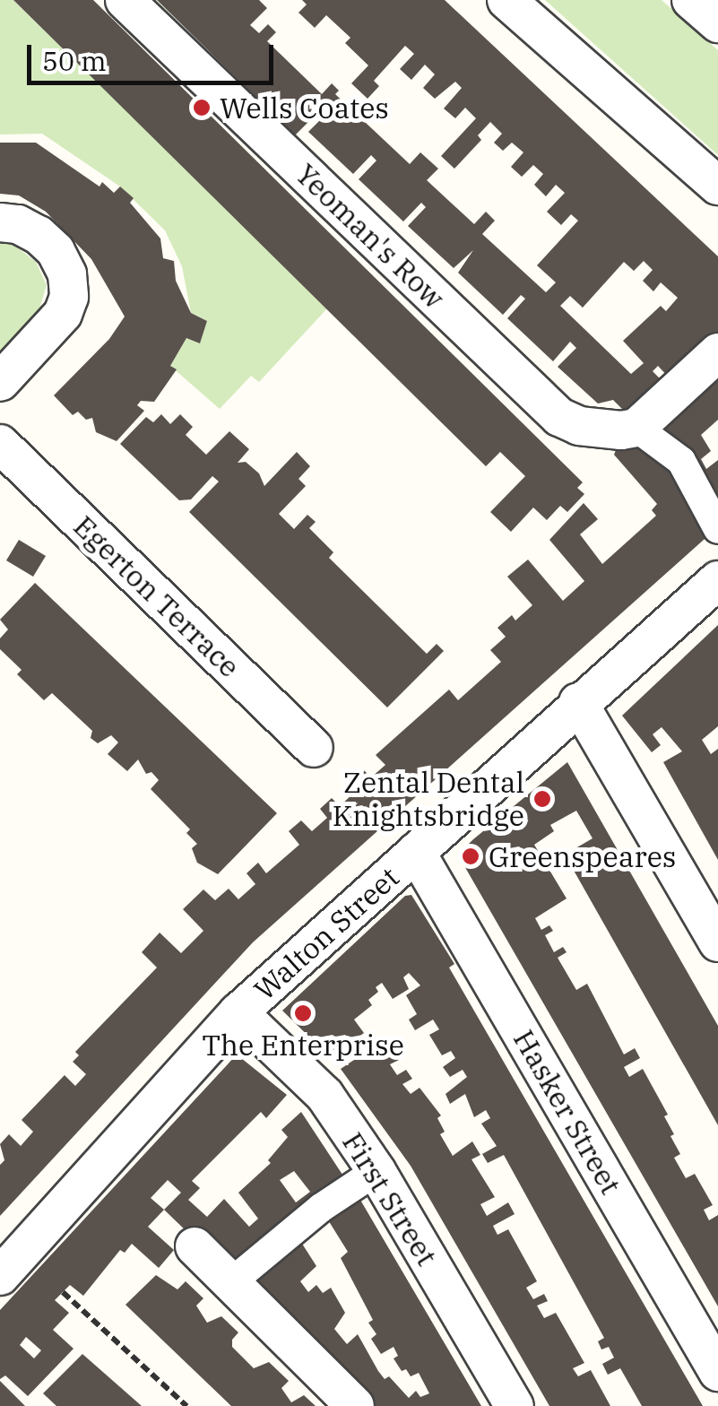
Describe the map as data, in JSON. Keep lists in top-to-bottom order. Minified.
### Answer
{"streets":{"street":["Yeoman's Row","Egerton Terrace","Walton Street","Hasker Street","First Street"]},"crossings":[["Walton Street","Hasker Street"],["Walton Street","First Street"]],"places":["Wells Coates","Zental Dental Knightsbridge","Greenspeares","The Enterprise"],"scale_bar":"50 m"}
